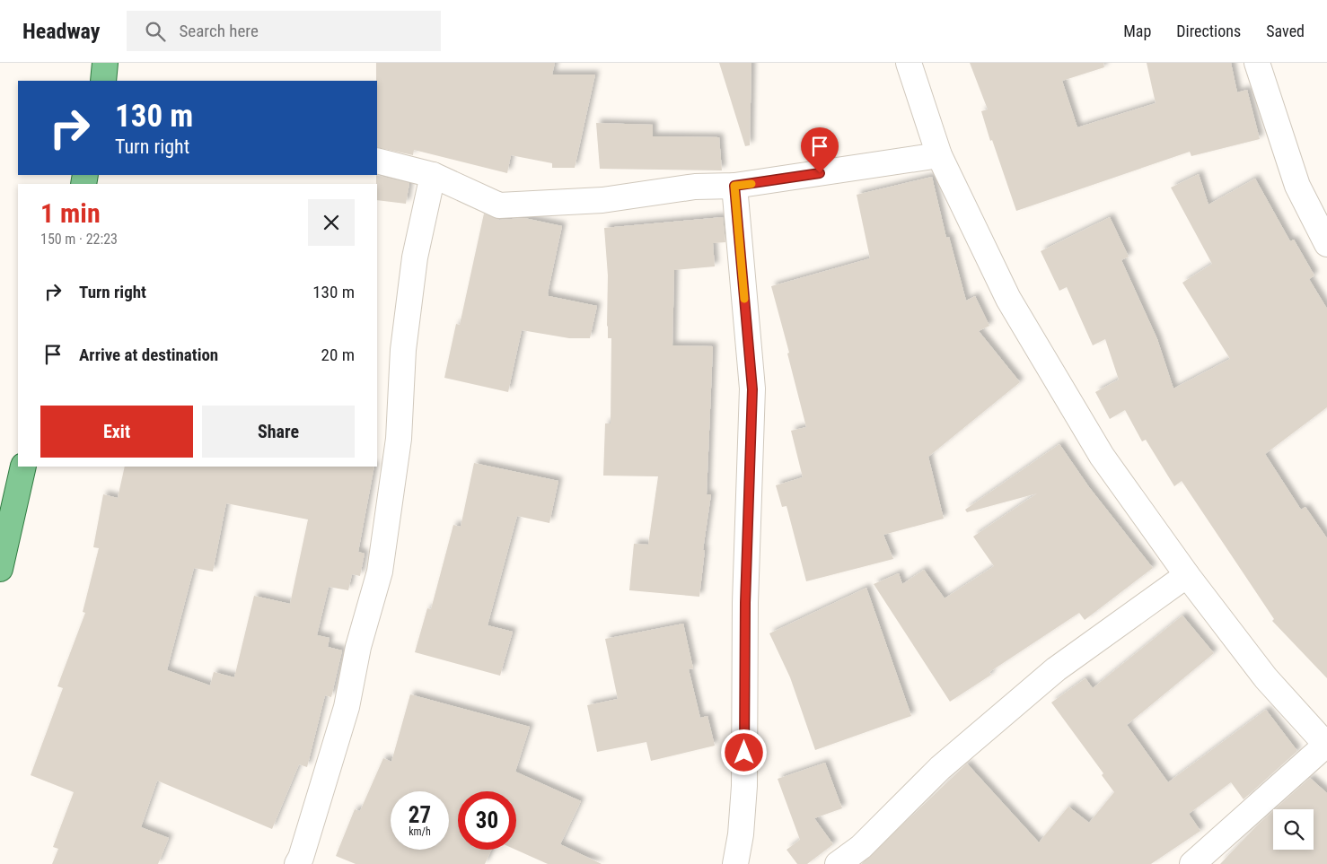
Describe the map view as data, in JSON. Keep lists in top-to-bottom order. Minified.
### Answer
{"page":{"header":"Headway","search":"Search here","nav":["Map","Directions","Saved"],"turn":["130 m","Turn right"],"heading":["1 min","150 m · 22:23"],"list":[{"name":"Turn right","value":"130 m"},{"name":"Arrive at destination","value":"20 m"}],"buttons":["Exit","Share"],"speed":"27 km/h","limit":"30"}}
